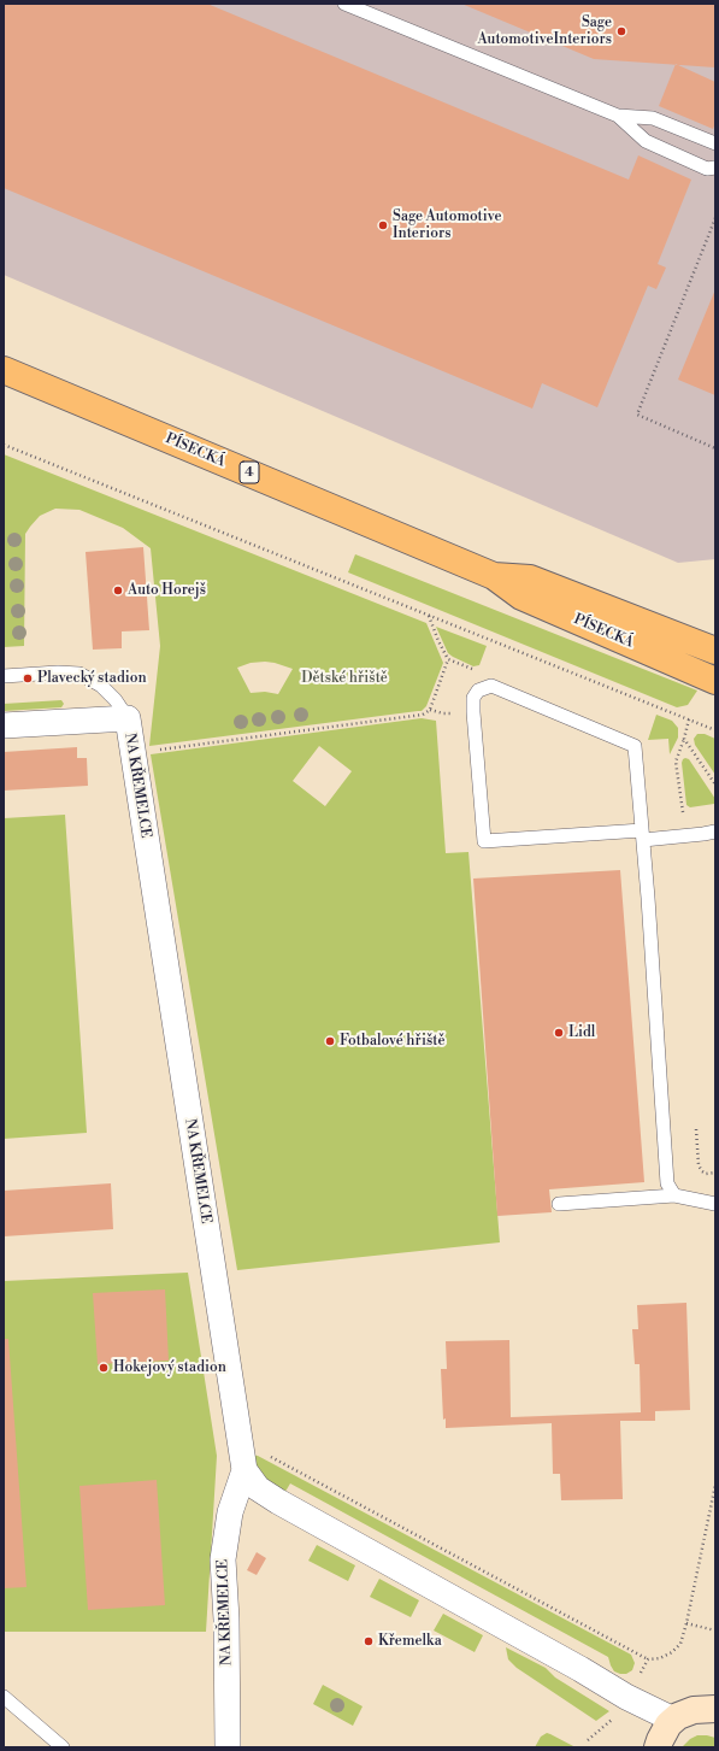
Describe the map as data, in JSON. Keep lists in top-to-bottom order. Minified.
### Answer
{"streets":{"main road":["PÍSECKÁ","4"],"street":["NA KŘEMELCE"]},"parks":["Dětské hřiště"],"places":["Sage AutomotiveInteriors","Sage Automotive Interiors","Auto Horejš","Plavecký stadion","Lidl","Fotbalové hřiště","Hokejový stadion","Křemelka"]}
